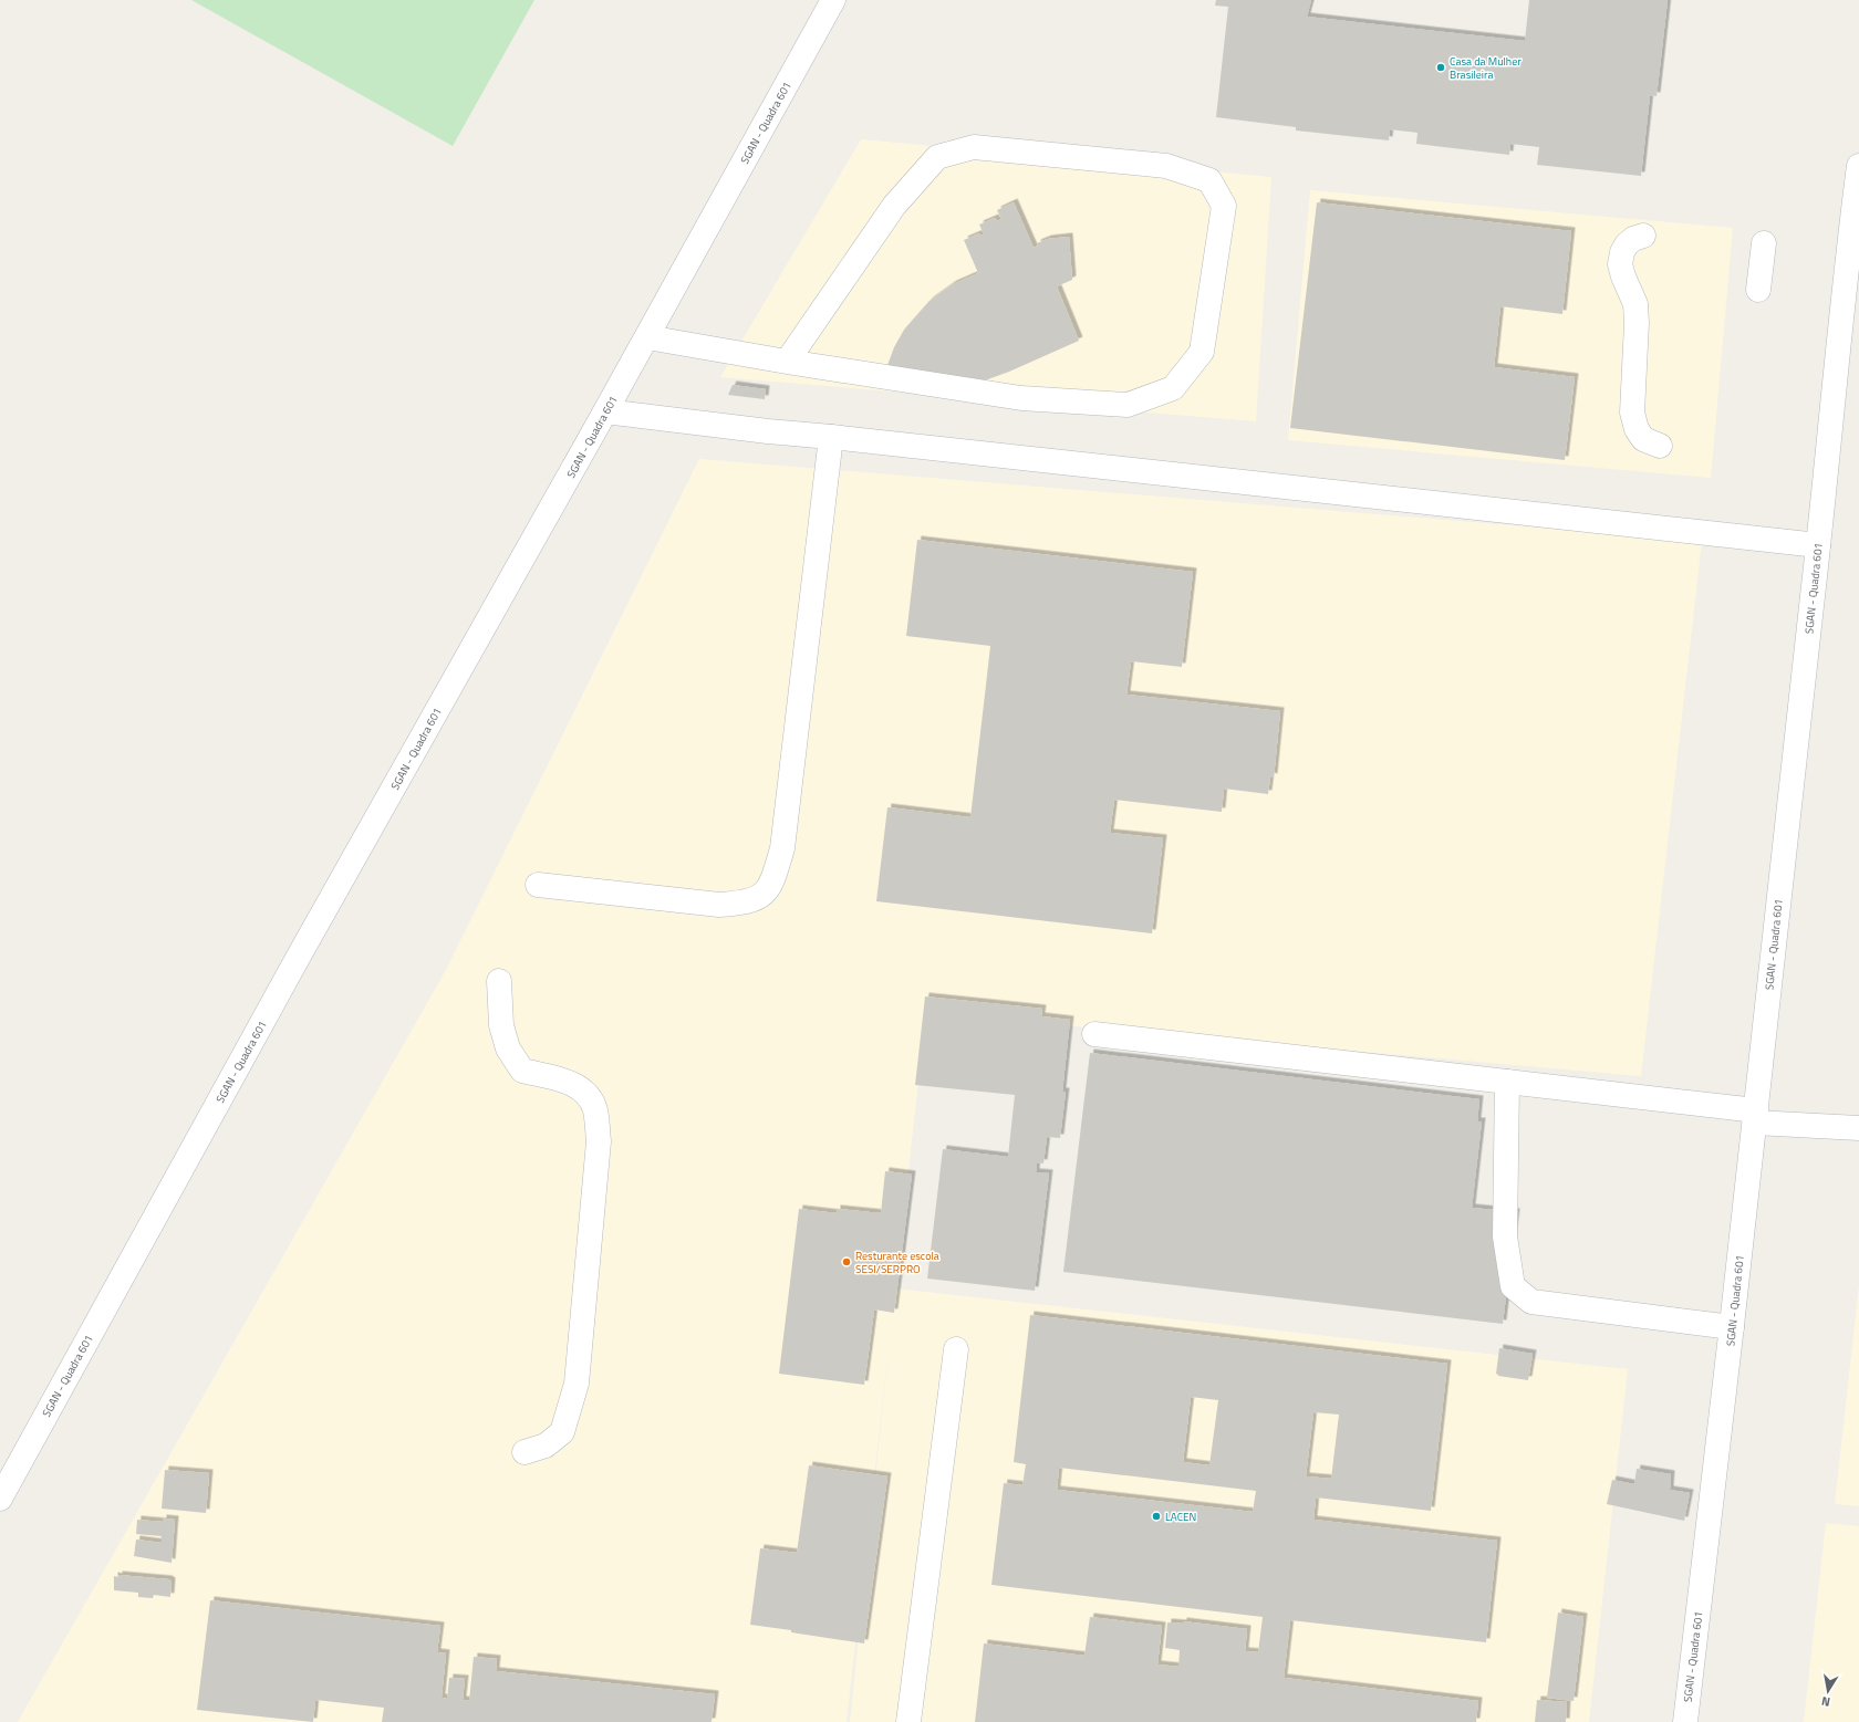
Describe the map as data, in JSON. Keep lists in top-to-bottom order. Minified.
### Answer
{"streets":{"street":["SGAN - Quadra 601"]},"places":["Casa da Mulher Brasileira","Resturante escola SESI/SERPRO","LACEN"],"north":"bottom"}
